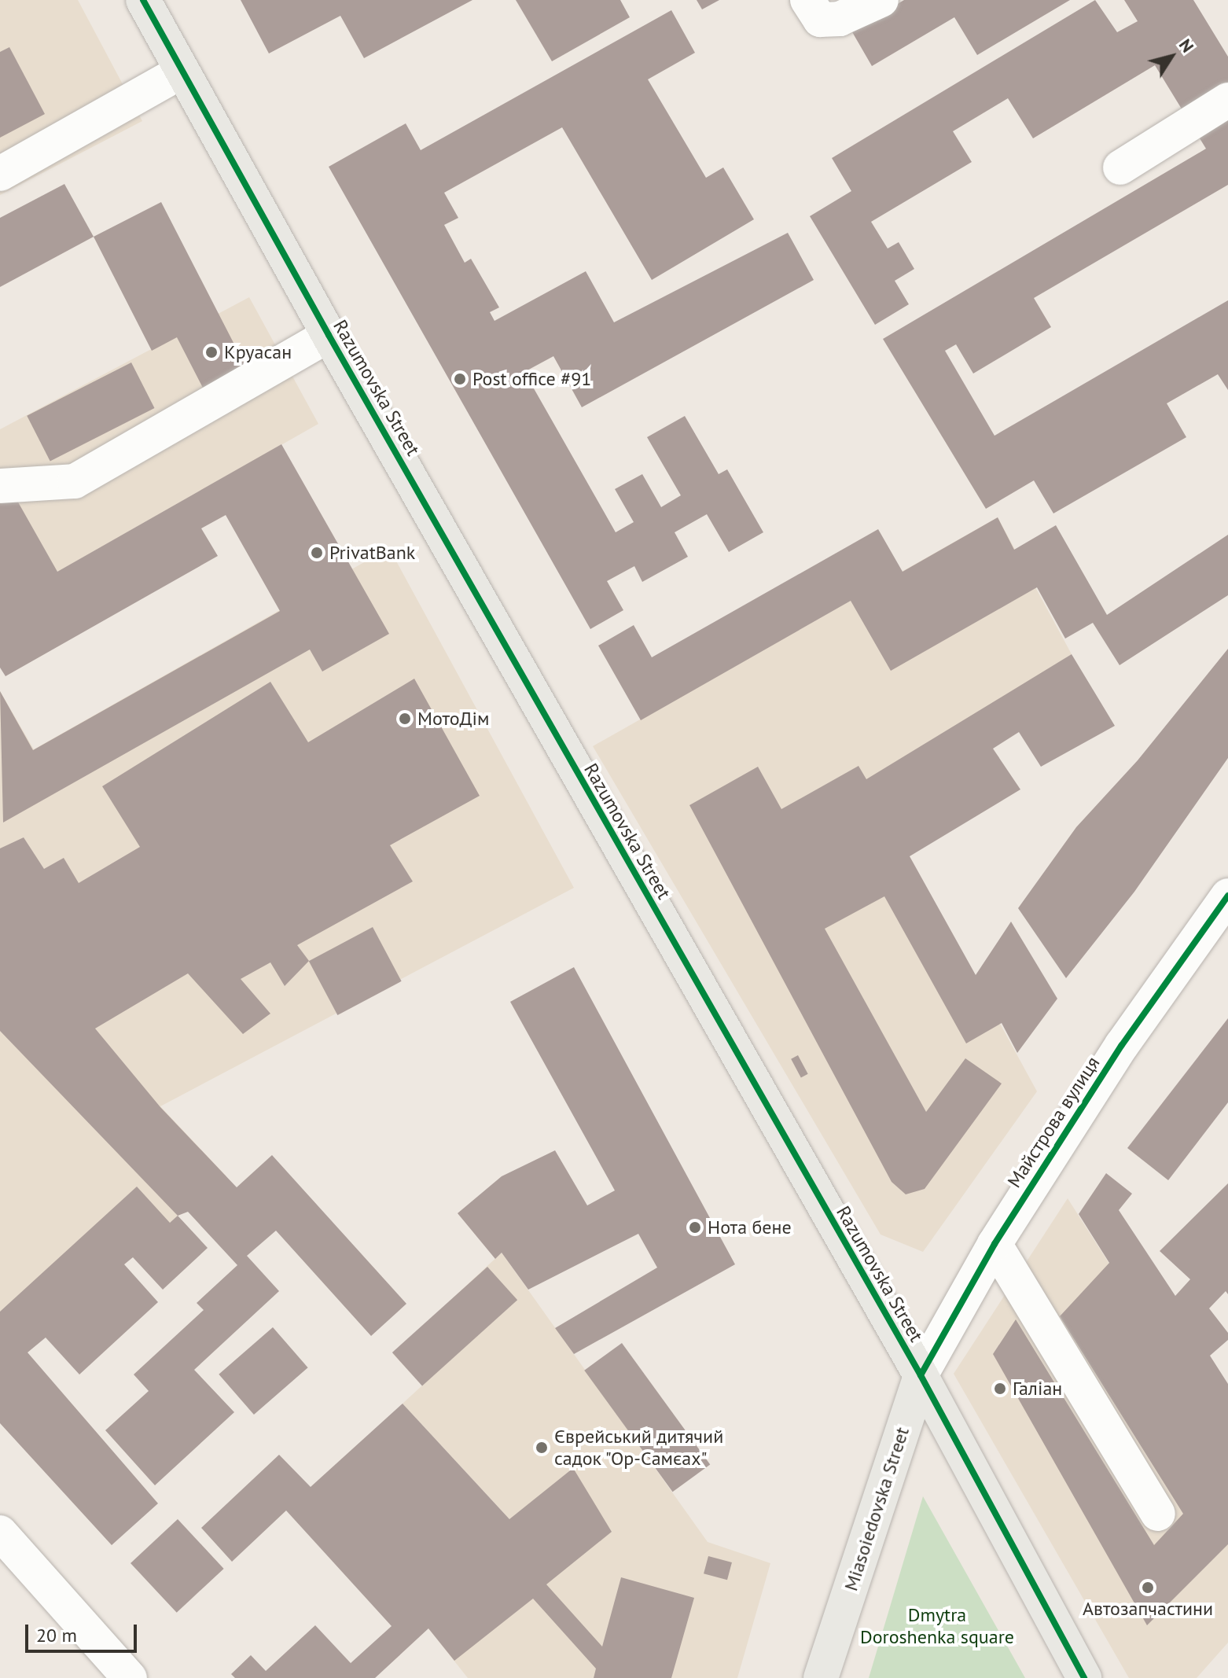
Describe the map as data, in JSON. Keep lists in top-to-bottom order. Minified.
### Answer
{"streets":{"main road":["Razumovska Street","Miasoiedovska Street"],"street":["Майстрова вулиця"]},"crossings":[["Razumovska Street","Майстрова вулиця"],["Razumovska Street","Miasoiedovska Street"],["Майстрова вулиця","Miasoiedovska Street"]],"parks":["Dmytra Doroshenka square"],"places":["Круасан","Post office #91","PrivatBank","МотоДім","Нота бене","Галіан","Єврейський дитячий садок \"Ор-Самєах\"","Автозапчастини"],"scale_bar":"20 m","north":"top right"}
